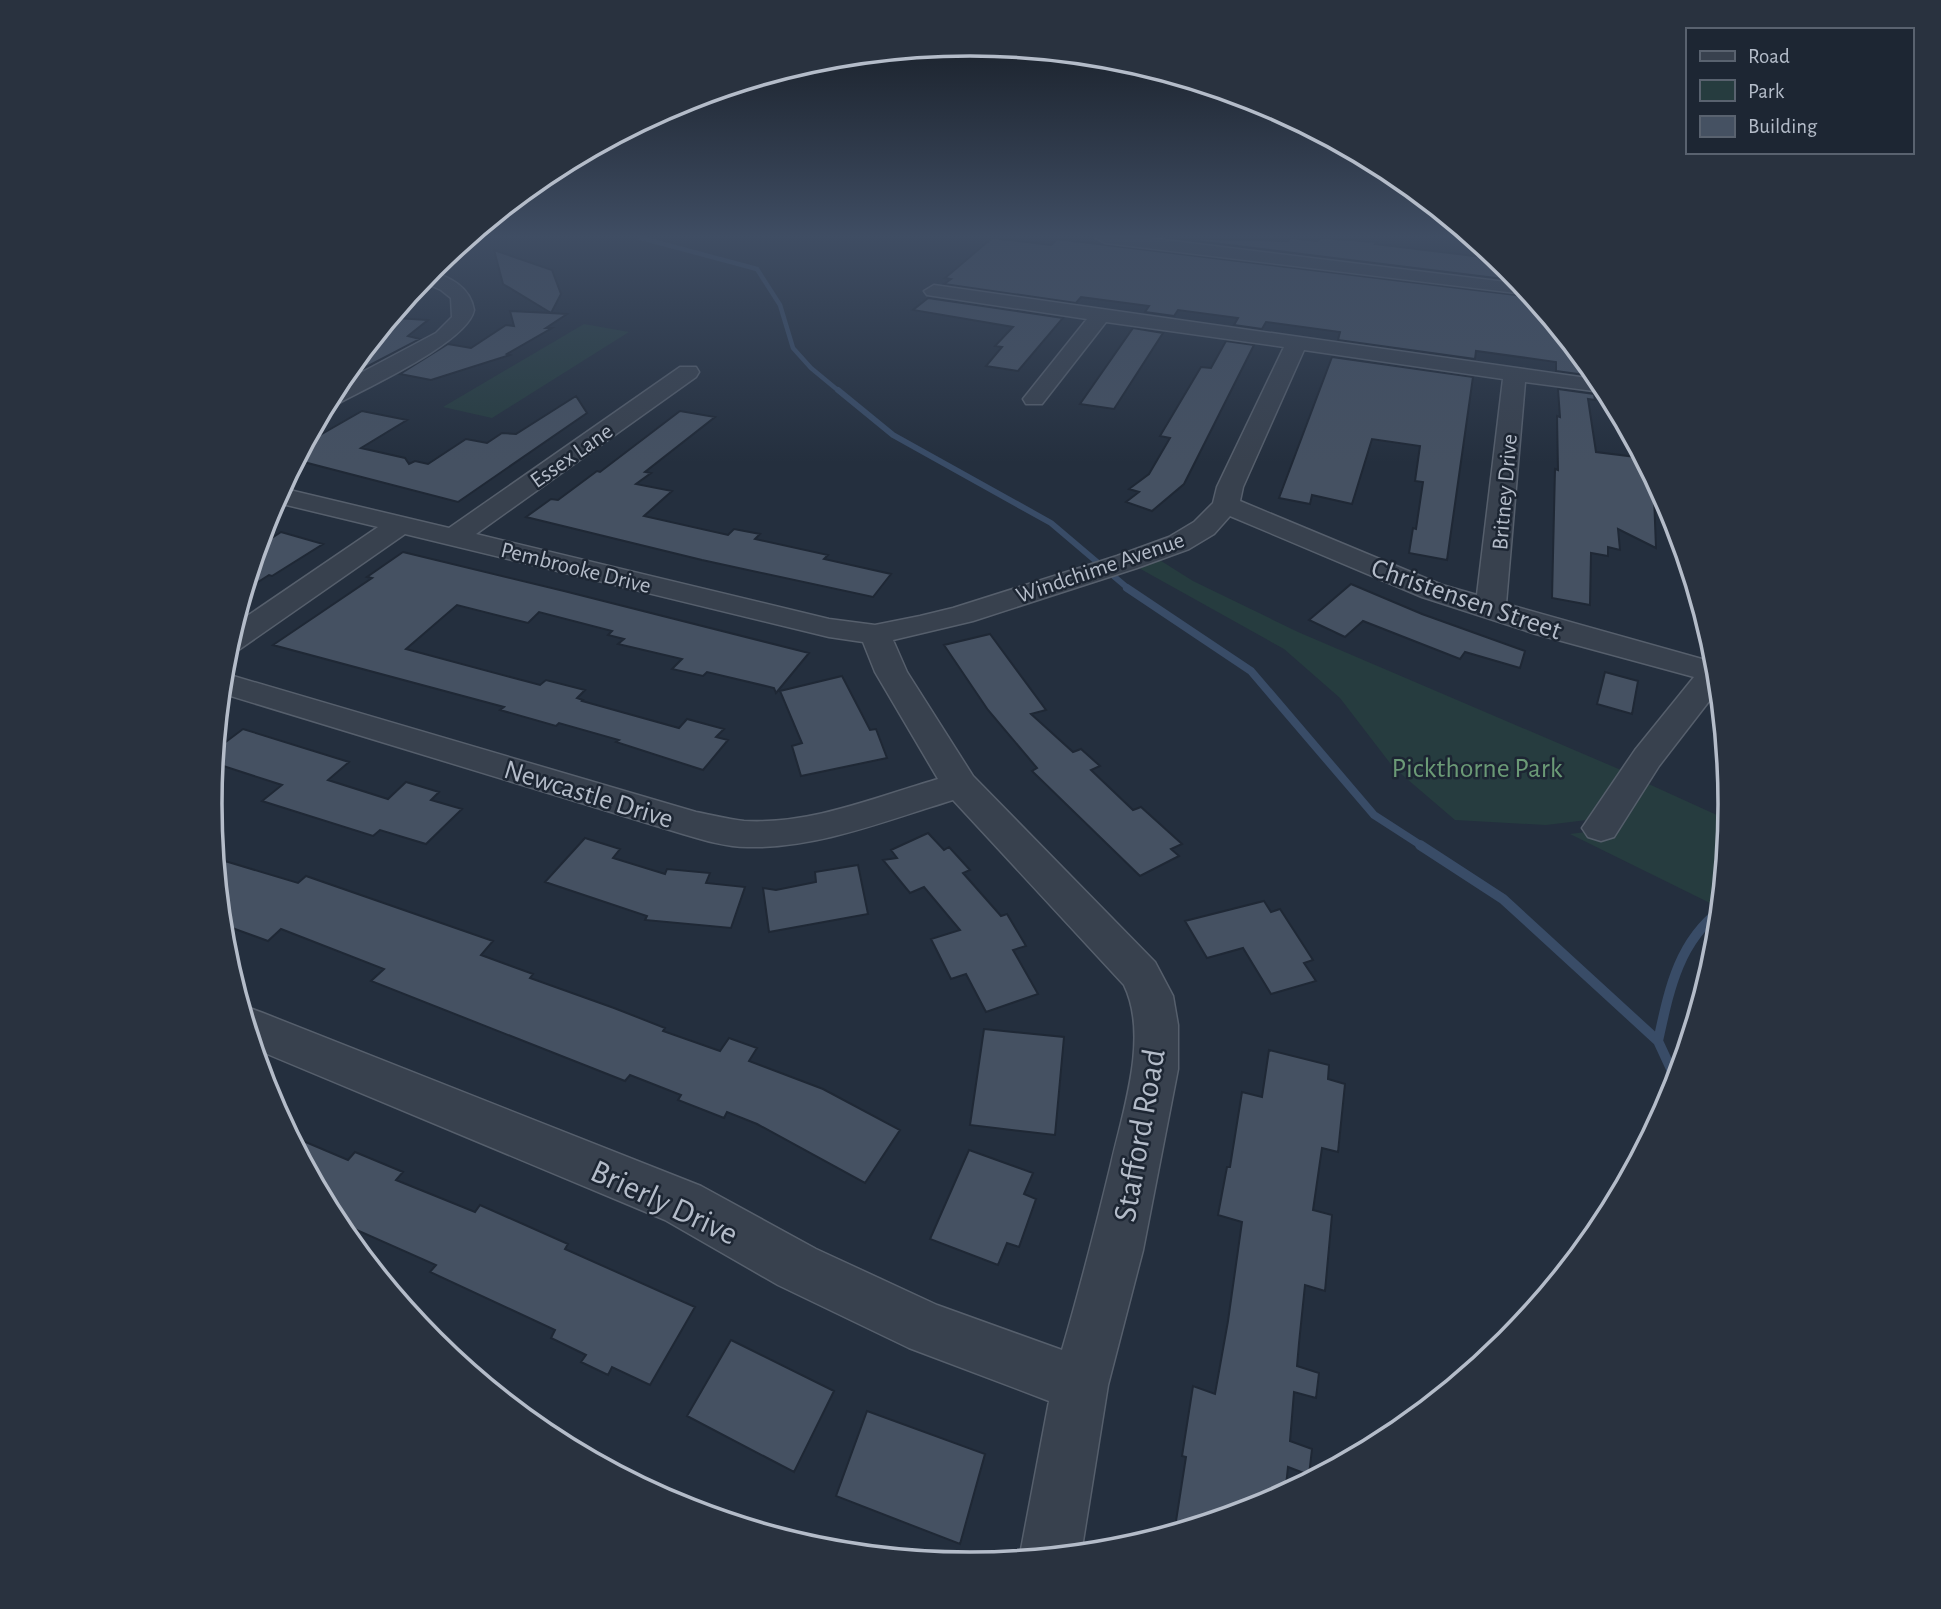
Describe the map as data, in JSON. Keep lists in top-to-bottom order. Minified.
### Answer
{"streets":{"street":["Essex Lane","Britney Drive","Pembrooke Drive","Windchime Avenue","Christensen Street","Newcastle Drive","Stafford Road","Brierly Drive"]},"crossings":[["Essex Lane","Pembrooke Drive"],["Britney Drive","Christensen Street"],["Pembrooke Drive","Windchime Avenue"],["Pembrooke Drive","Stafford Road"],["Windchime Avenue","Christensen Street"],["Windchime Avenue","Stafford Road"],["Newcastle Drive","Stafford Road"],["Stafford Road","Brierly Drive"]],"parks":["Pickthorne Park"],"legend":["Road","Park","Building"]}
